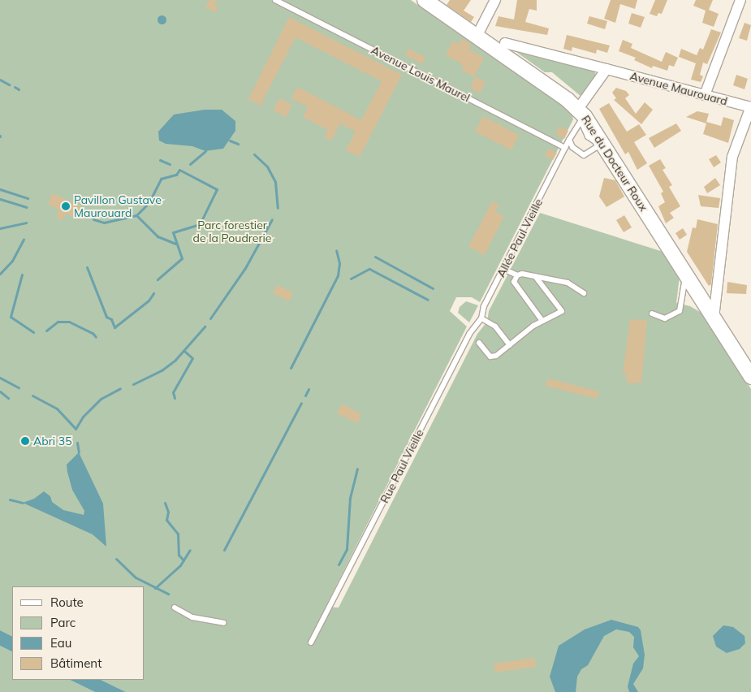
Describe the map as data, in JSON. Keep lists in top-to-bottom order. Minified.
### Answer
{"streets":{"main road":["Rue du Docteur Roux"],"street":["Avenue Maurouard"],"lane":["Avenue Louis Maurel","Allée Paul Vieille","Rue Paul Vieille"]},"crossings":[["Avenue Louis Maurel","Allée Paul Vieille"],["Rue du Docteur Roux","Allée Paul Vieille"],["Allée Paul Vieille","Rue Paul Vieille"]],"parks":["Parc forestier de la Poudrerie"],"places":["Pavillon Gustave Maurouard","Abri 35"],"legend":["Route","Parc","Eau","Bâtiment"]}
